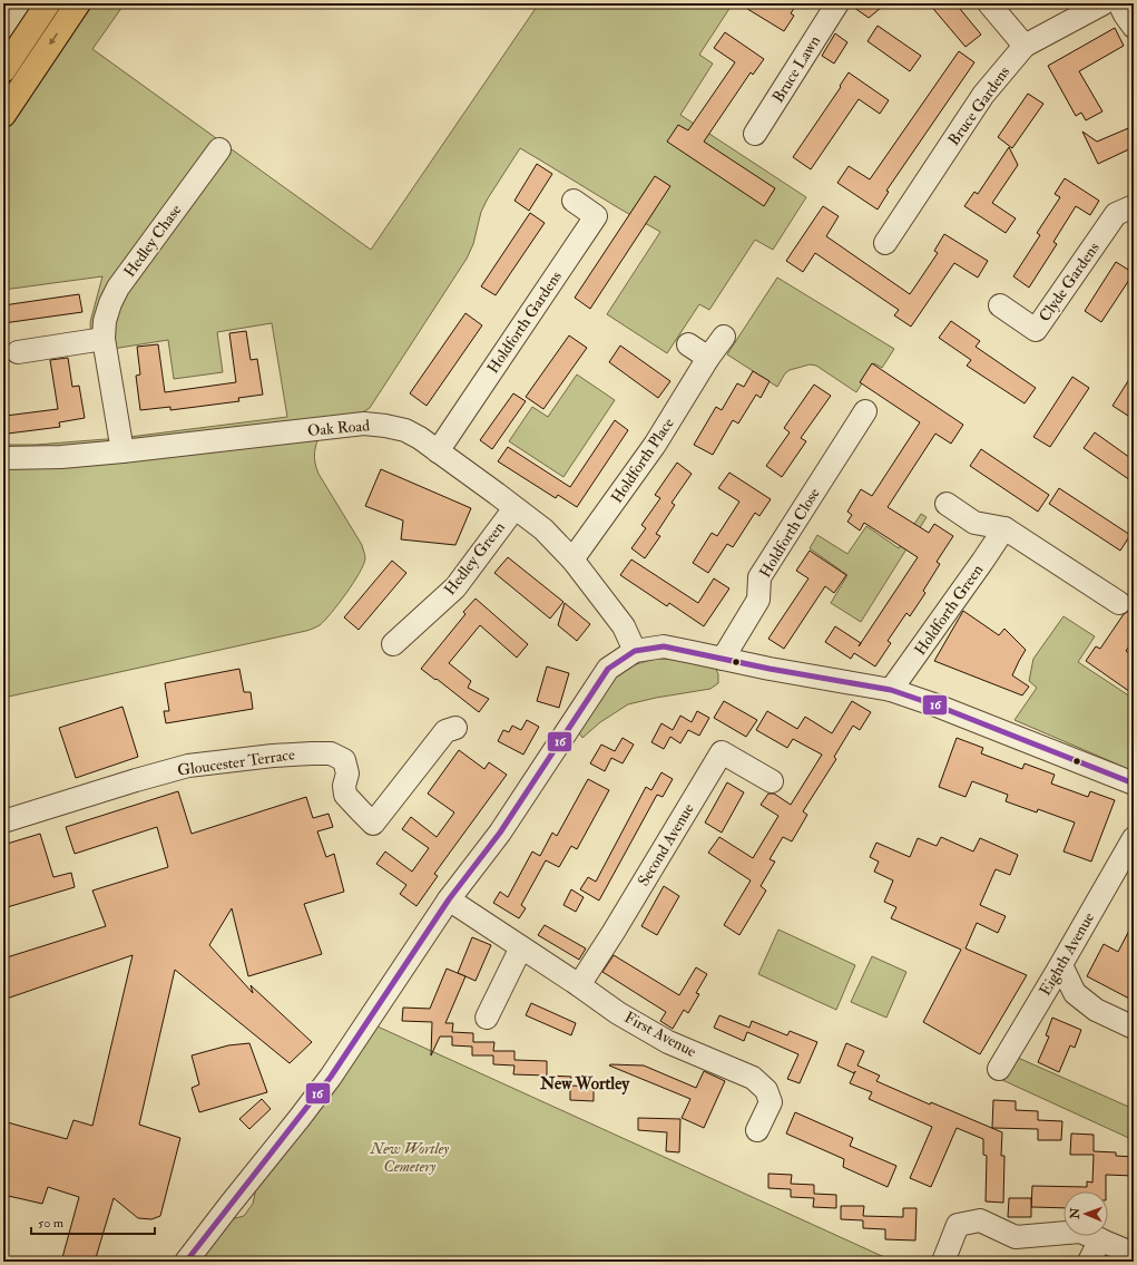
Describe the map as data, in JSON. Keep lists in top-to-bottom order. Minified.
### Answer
{"streets":{"street":["Bruce Lawn","Bruce Gardens","Hedley Chase","Clyde Gardens","Holdforth Gardens","Oak Road","Holdforth Place","Holdforth Close","Hedley Green","Holdforth Green","Gloucester Terrace","Second Avenue","Eighth Avenue","First Avenue"]},"crossings":[["Hedley Chase","Oak Road"],["Holdforth Gardens","Oak Road"],["Oak Road","Holdforth Place"],["Oak Road","Hedley Green"],["Second Avenue","First Avenue"]],"districts":["New Wortley"],"parks":["New Wortley Cemetery"],"lines":["transit line 16"],"scale_bar":"50 m","north":"left"}
